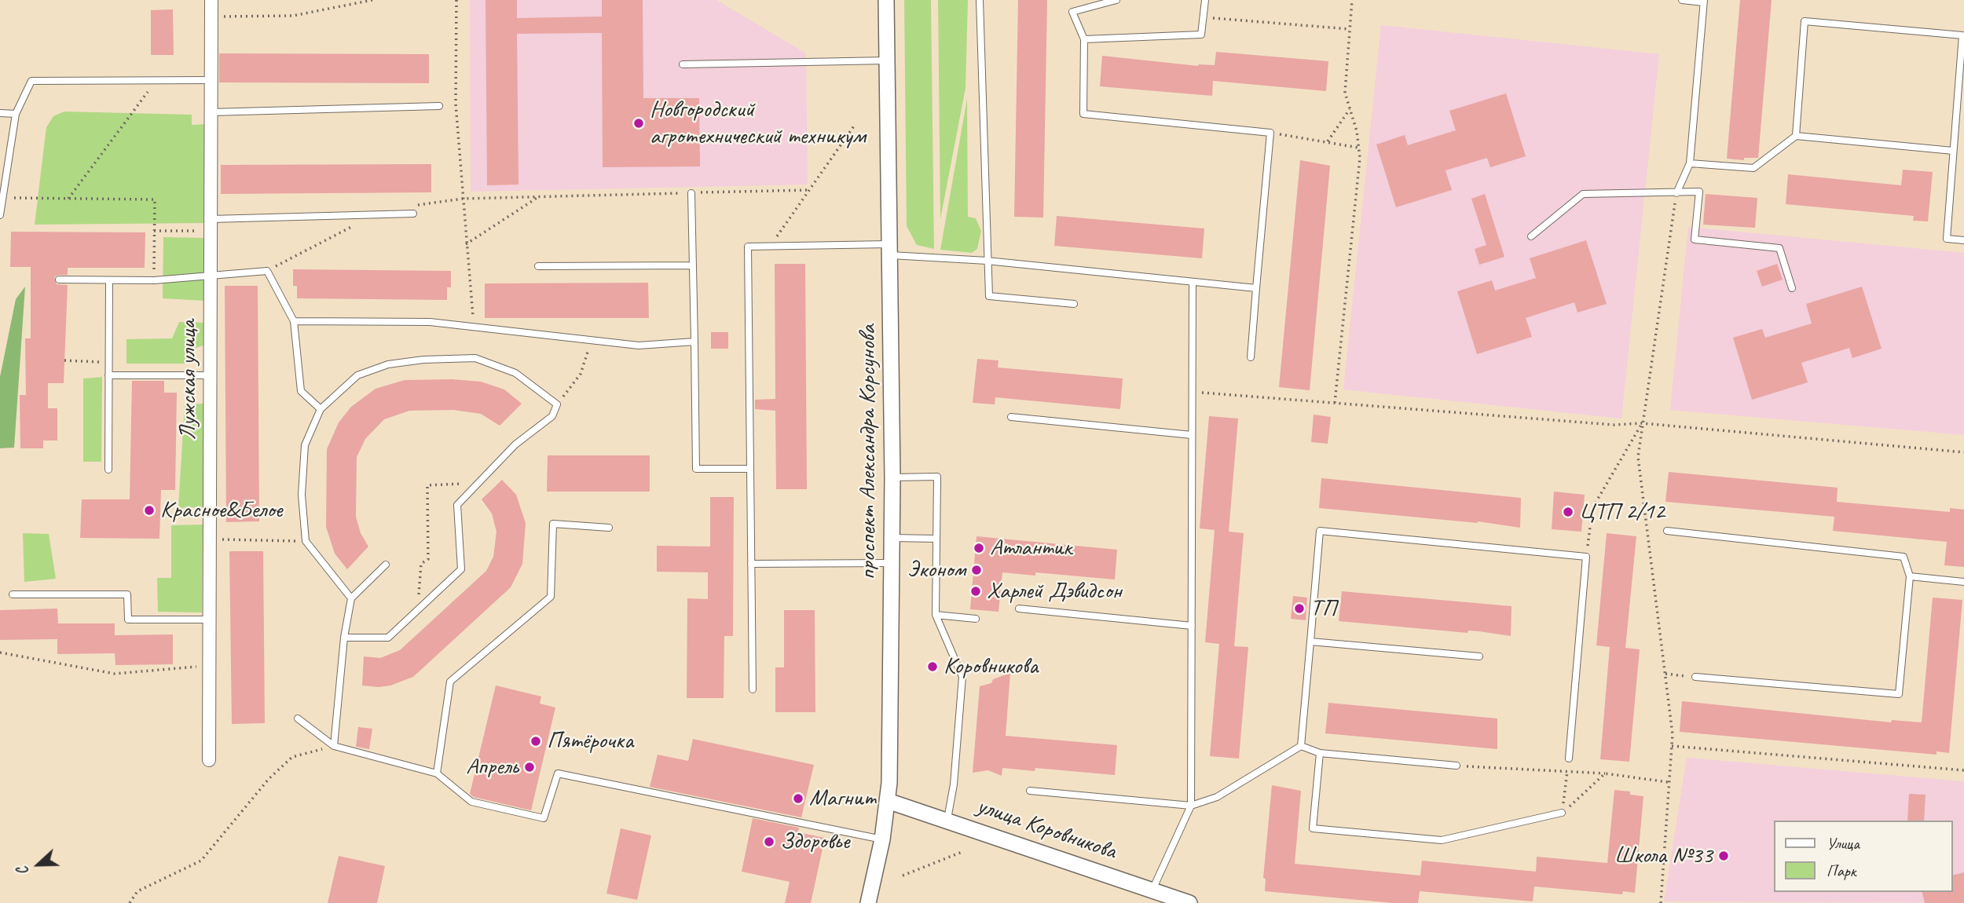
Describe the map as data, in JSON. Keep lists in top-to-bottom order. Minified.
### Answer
{"streets":{"street":["Лужская улица","проспект Александра Корсунова","улица Коровникова"]},"crossings":[["проспект Александра Корсунова","улица Коровникова"]],"places":["Новгородский агротехнический техникум","Красное&Белое","ЦТП 2/12","Атлантик","Эконом","Харлей Дэвидсон","ТП","Коровникова","Пятёрочка","Апрель","Магнит","Здоровье","Школа №33"],"legend":["Улица","Парк"],"north":"left"}
